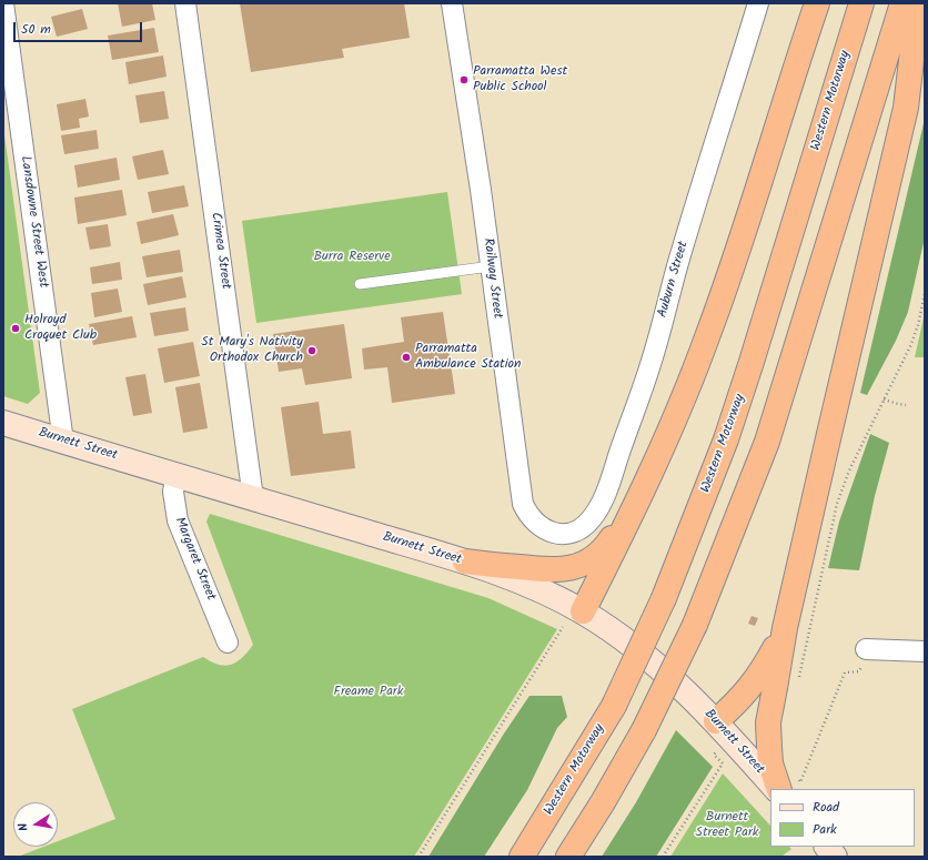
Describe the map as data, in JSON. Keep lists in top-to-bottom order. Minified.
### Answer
{"streets":{"highway":["Western Motorway"],"main road":["Burnett Street"],"street":["Lansdowne Street West","Crimea Street","Railway Street","Auburn Street","Margaret Street"]},"crossings":[["Lansdowne Street West","Burnett Street"],["Crimea Street","Burnett Street"],["Railway Street","Auburn Street"],["Burnett Street","Margaret Street"]],"parks":["Burra Reserve","Freame Park","Burnett Street Park"],"places":["Parramatta West Public School","Holroyd Croquet Club","St Mary's Nativity Orthodox Church","Parramatta Ambulance Station"],"legend":["Road","Park"],"scale_bar":"50 m","north":"left"}
